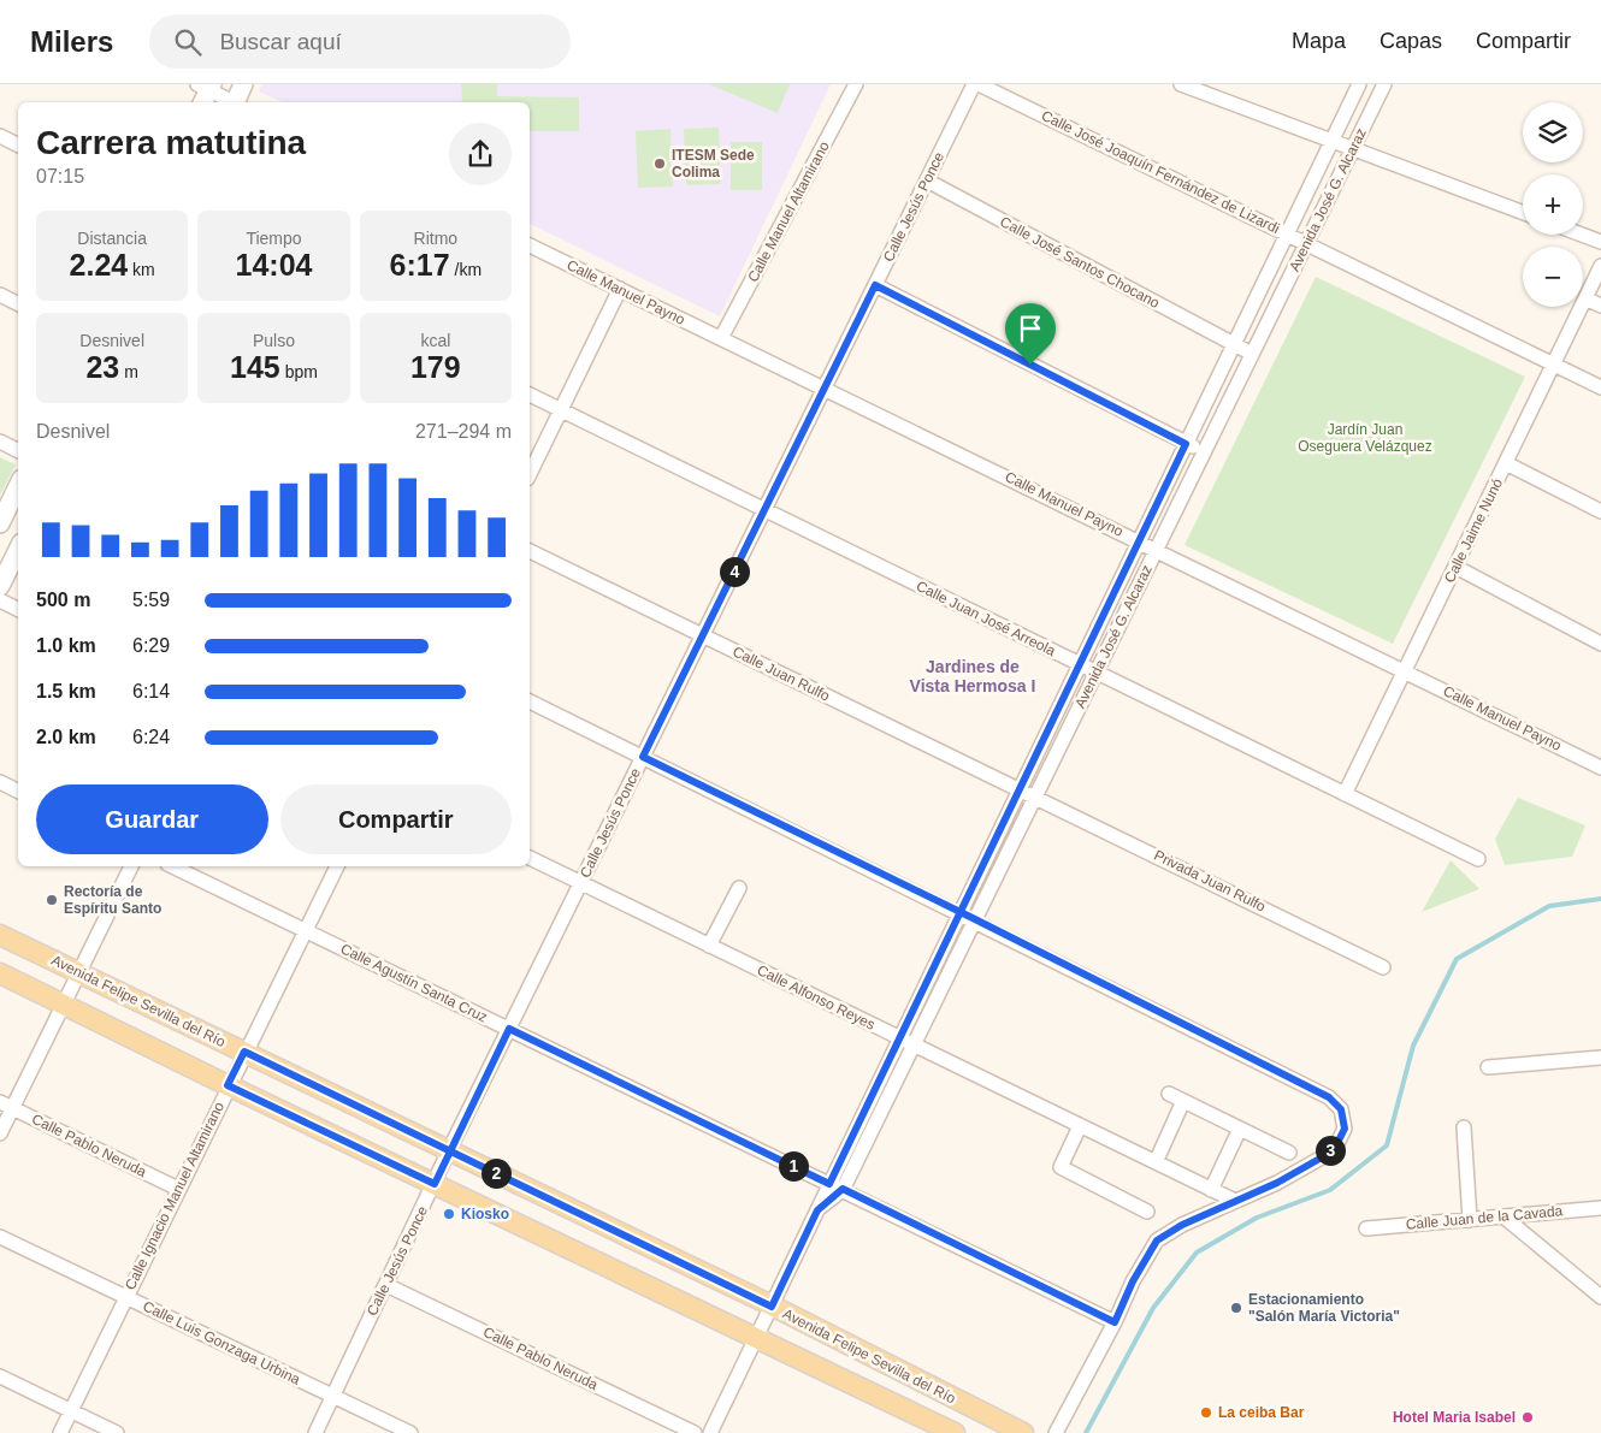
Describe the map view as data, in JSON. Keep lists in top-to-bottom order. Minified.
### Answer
{"streets":{"main road":["Avenida Felipe Sevilla del Río"],"street":["Calle José Joaquín Fernández de Lizardi","Avenida José G. Alcaraz","Calle Jesús Ponce","Calle Manuel Altamirano","Calle José Santos Chocano","Calle Manuel Payno","Calle Jaime Nunó","Calle Juan José Arreola","Calle Juan Rulfo","Privada Juan Rulfo","Calle Agustín Santa Cruz","Calle Alfonso Reyes","Calle Pablo Neruda","Calle Ignacio Manuel Altamirano","Calle Juan de la Cavada","Calle Luis Gonzaga Urbina"]},"crossings":[["Calle José Joaquín Fernández de Lizardi","Avenida José G. Alcaraz"],["Calle José Joaquín Fernández de Lizardi","Calle Jesús Ponce"],["Calle José Joaquín Fernández de Lizardi","Calle Jaime Nunó"],["Avenida José G. Alcaraz","Calle José Santos Chocano"],["Avenida José G. Alcaraz","Calle Manuel Payno"],["Avenida José G. Alcaraz","Calle Juan José Arreola"],["Avenida José G. Alcaraz","Calle Juan Rulfo"],["Avenida José G. Alcaraz","Privada Juan Rulfo"],["Avenida José G. Alcaraz","Calle Agustín Santa Cruz"],["Avenida José G. Alcaraz","Calle Alfonso Reyes"],["Avenida José G. Alcaraz","Avenida Felipe Sevilla del Río"],["Calle Jesús Ponce","Calle José Santos Chocano"],["Calle Jesús Ponce","Calle Manuel Payno"],["Calle Jesús Ponce","Calle Juan José Arreola"],["Calle Jesús Ponce","Calle Juan Rulfo"],["Calle Jesús Ponce","Calle Agustín Santa Cruz"],["Calle Jesús Ponce","Calle Alfonso Reyes"],["Calle Jesús Ponce","Avenida Felipe Sevilla del Río"],["Calle Jesús Ponce","Calle Pablo Neruda"],["Calle Jesús Ponce","Calle Luis Gonzaga Urbina"],["Calle Manuel Altamirano","Calle Manuel Payno"],["Calle Manuel Payno","Calle Jaime Nunó"],["Calle Jaime Nunó","Calle Juan José Arreola"],["Calle Juan Rulfo","Privada Juan Rulfo"],["Calle Agustín Santa Cruz","Calle Ignacio Manuel Altamirano"],["Avenida Felipe Sevilla del Río","Calle Ignacio Manuel Altamirano"],["Calle Pablo Neruda","Calle Ignacio Manuel Altamirano"],["Calle Ignacio Manuel Altamirano","Calle Luis Gonzaga Urbina"]],"districts":["Jardines de Vista Hermosa I"],"parks":["Jardín Juan Oseguera Velázquez"],"places":["ITESM Sede Colima","Rectoría de Espíritu Santo","Kiosko","Estacionamiento \"Salón María Victoria\"","La ceiba Bar","Hotel Maria Isabel"],"page":{"header":"Milers","search":"Buscar aquí","nav":["Mapa","Capas","Compartir"],"map_buttons":["+","−"],"heading":["Carrera matutina","07:15"],"stats":[["Distancia","2.24 km"],["Tiempo","14:04"],["Ritmo","6:17 /km"],["Desnivel","23 m"],["Pulso","145 bpm"],["kcal","179"]],"chart":["Desnivel","271–294 m"],"pins":["4","3","1","2"],"list":[{"name":"500 m","note":"5:59"},{"name":"1.0 km","note":"6:29"},{"name":"1.5 km","note":"6:14"},{"name":"2.0 km","note":"6:24"}],"buttons":["Guardar","Compartir"]}}
